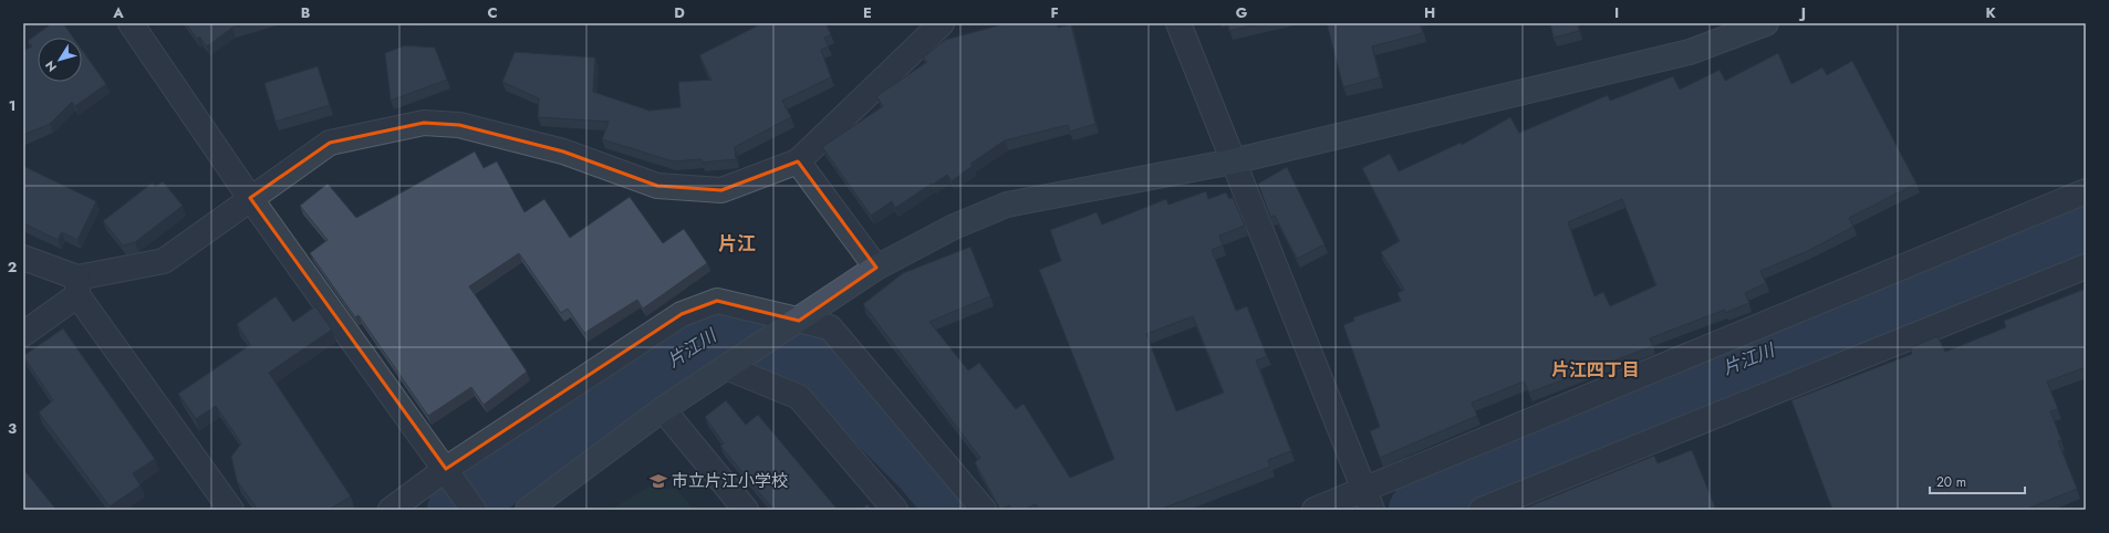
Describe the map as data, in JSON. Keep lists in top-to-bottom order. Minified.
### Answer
{"districts":["片江","片江四丁目"],"water":["片江川"],"places":{"school or university":["市立片江小学校"]},"scale_bar":"20 m","north":"bottom left","grid":{"columns":["A","B","C","D","E","F","G","H","I","J","K"],"rows":["1","2","3"]}}
